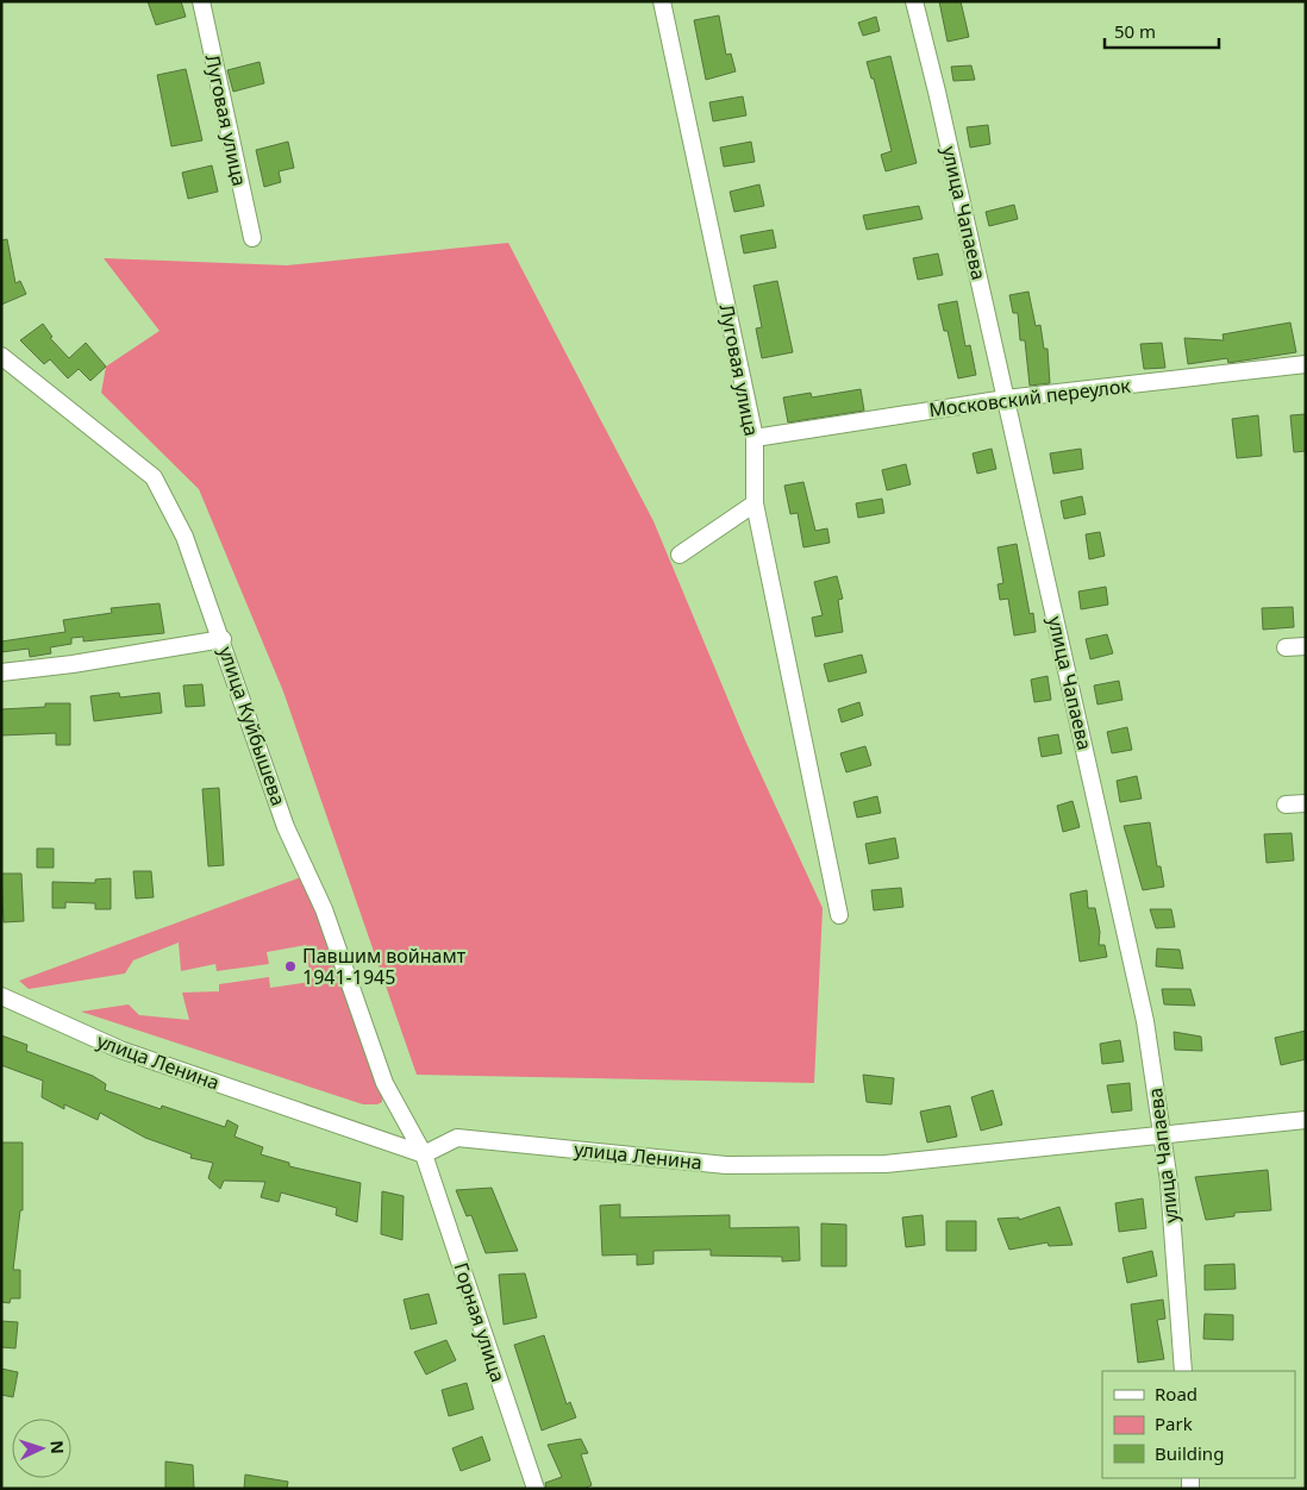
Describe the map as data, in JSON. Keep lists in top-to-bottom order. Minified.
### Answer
{"streets":{"street":["Луговая улица","улица Чапаева","Московский переулок","улица Куйбышева","улица Ленина","Горная улица"]},"crossings":[["Луговая улица","Московский переулок"],["улица Чапаева","Московский переулок"],["улица Чапаева","улица Ленина"],["улица Куйбышева","улица Ленина"],["улица Куйбышева","Горная улица"],["улица Ленина","Горная улица"]],"places":["Павшим войнамт 1941-1945"],"legend":["Road","Park","Building"],"scale_bar":"50 m","north":"right"}
